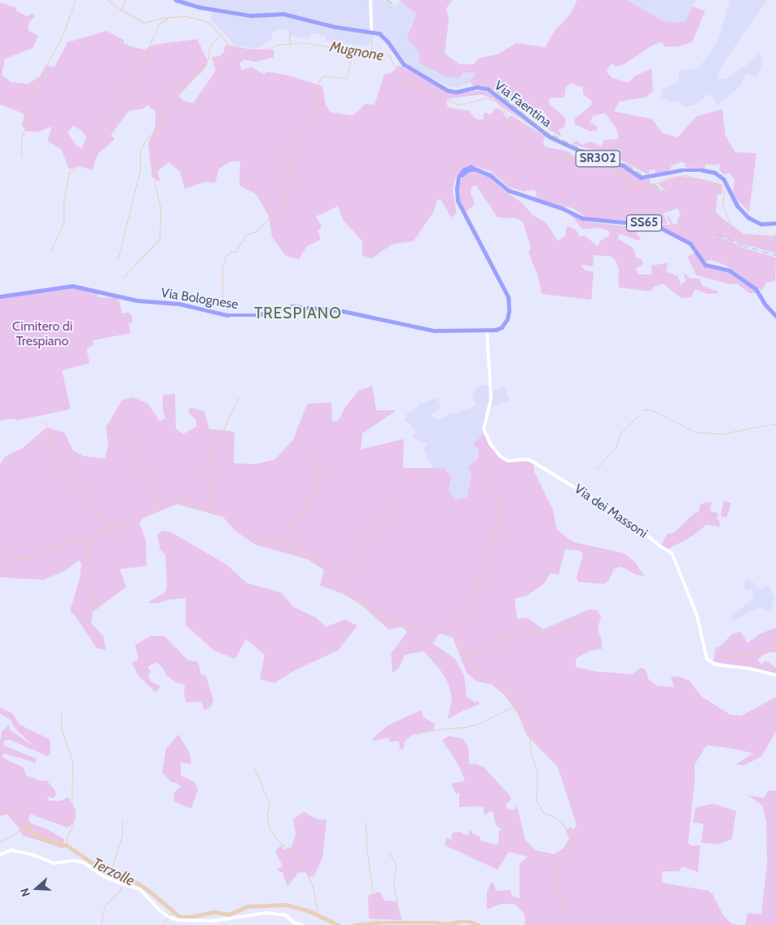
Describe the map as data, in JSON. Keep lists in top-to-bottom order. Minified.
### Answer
{"streets":{"main road":["Via Faentina","SR302","SS65","Via Bolognese"],"street":["Via dei Massoni"]},"crossings":[["Via Bolognese","Via dei Massoni"]],"districts":["TRESPIANO"],"water":["Mugnone","Terzolle"],"parks":["Cimitero di Trespiano"],"north":"left"}
